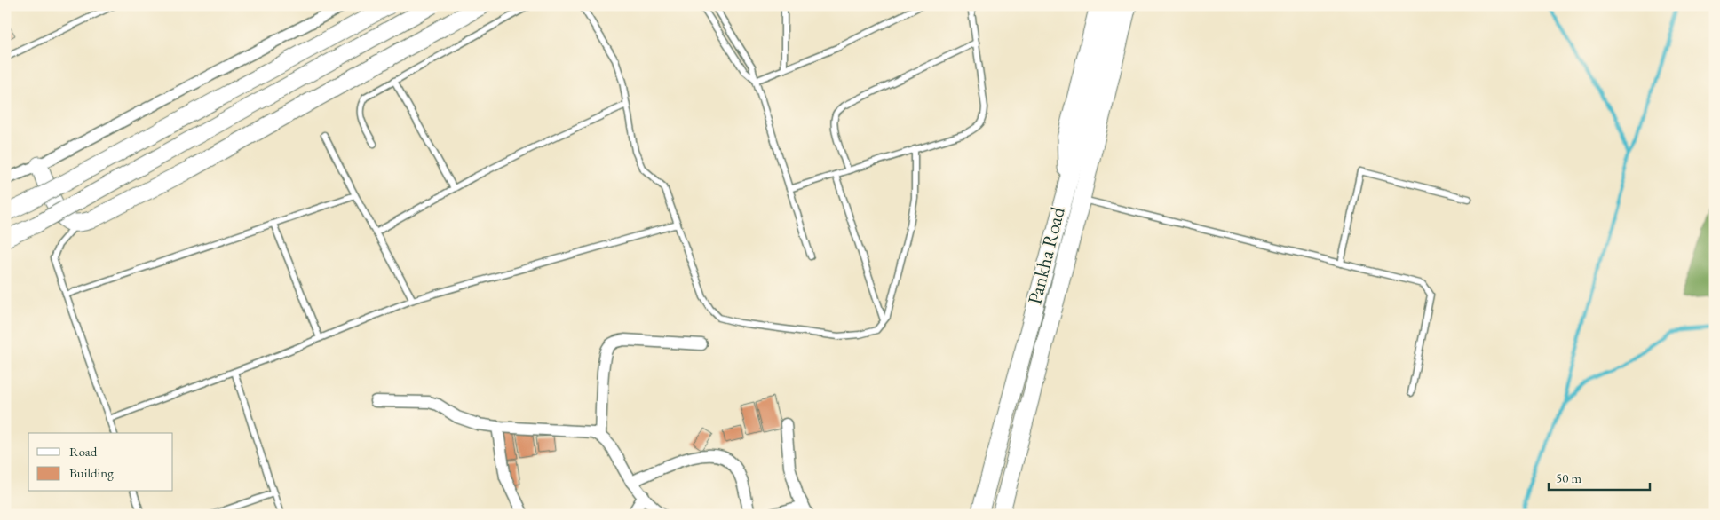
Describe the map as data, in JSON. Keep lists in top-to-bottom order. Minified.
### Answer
{"streets":{"main road":["Pankha Road"]},"legend":["Road","Building"],"scale_bar":"50 m"}
